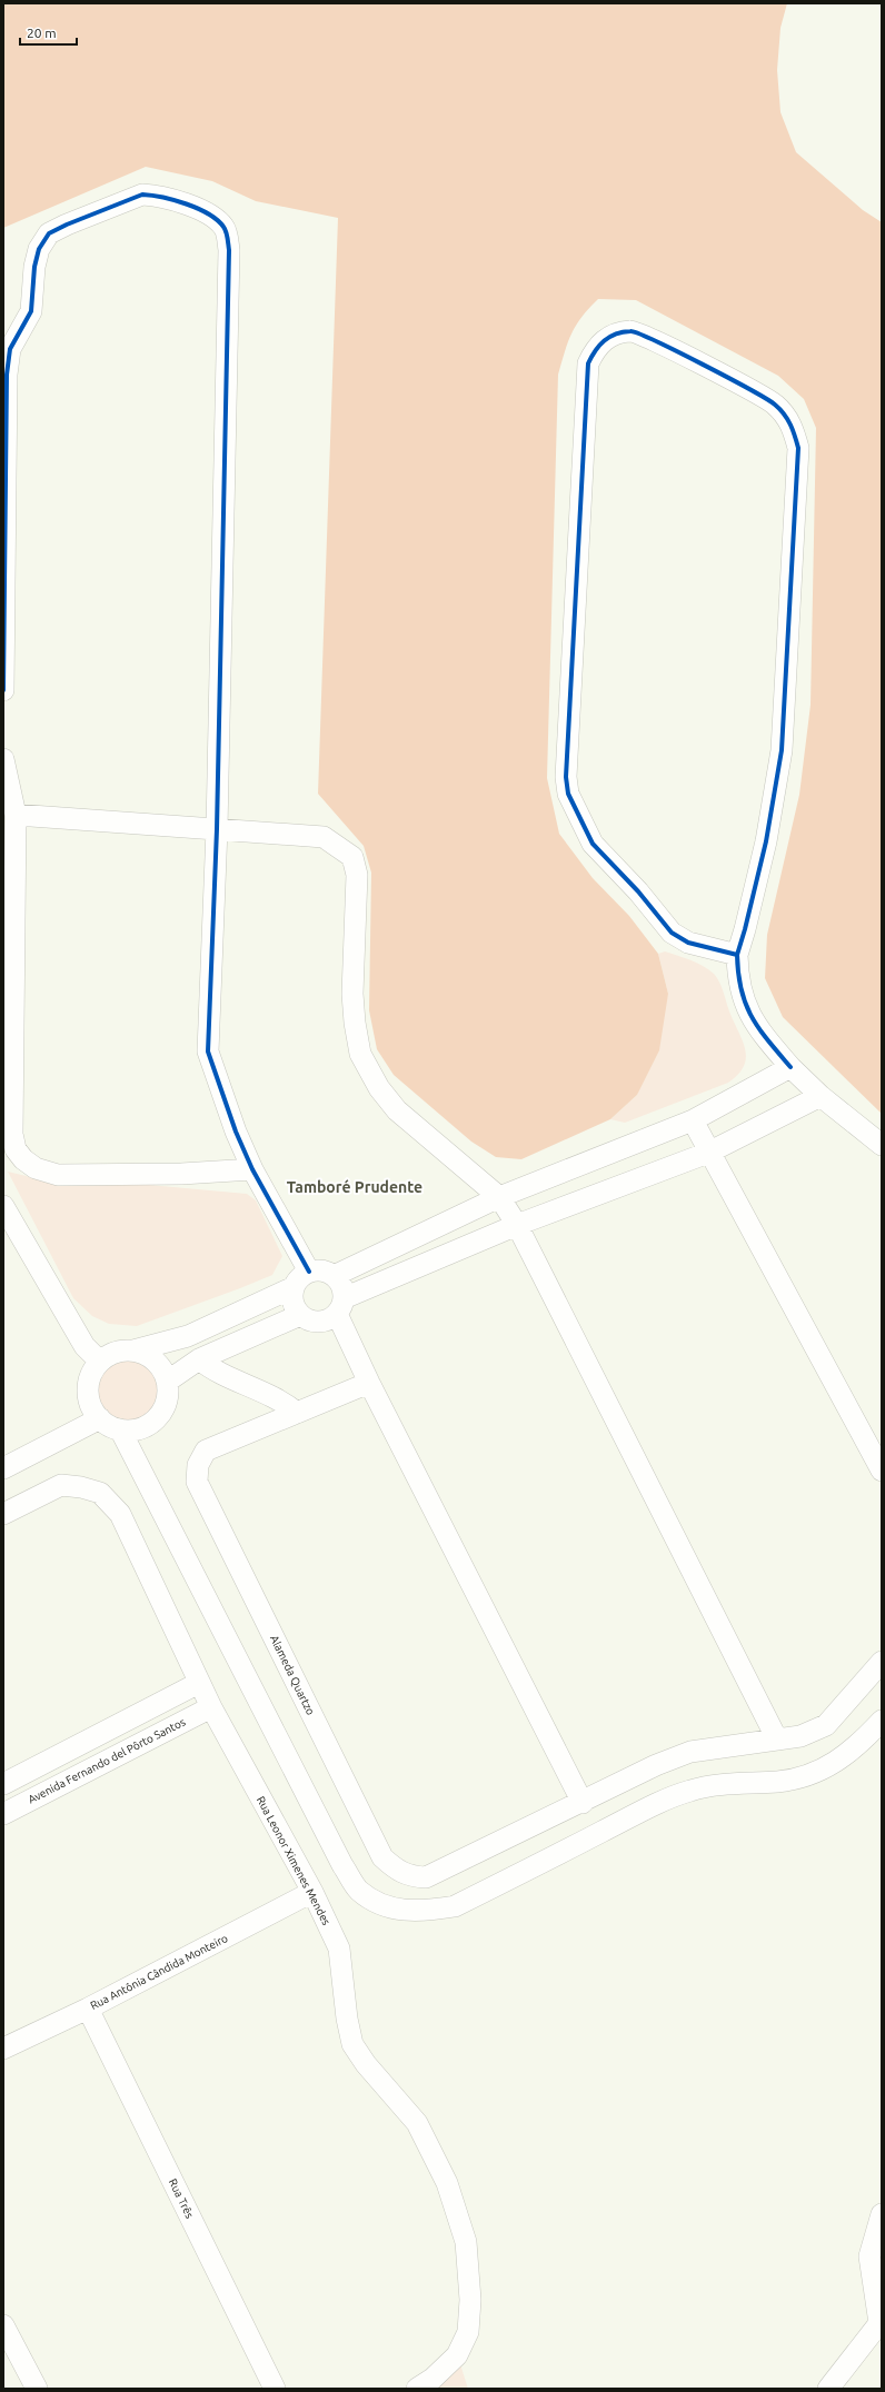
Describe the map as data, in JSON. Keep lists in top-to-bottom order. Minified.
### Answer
{"streets":{"street":["Alameda Quartzo","Avenida Fernando del Pôrto Santos","Rua Leonor Ximenes Mendes","Rua Antônia Cândida Monteiro","Rua Três"]},"crossings":[["Avenida Fernando del Pôrto Santos","Rua Leonor Ximenes Mendes"],["Rua Leonor Ximenes Mendes","Rua Antônia Cândida Monteiro"],["Rua Antônia Cândida Monteiro","Rua Três"]],"districts":["Tamboré Prudente"],"scale_bar":"20 m"}
